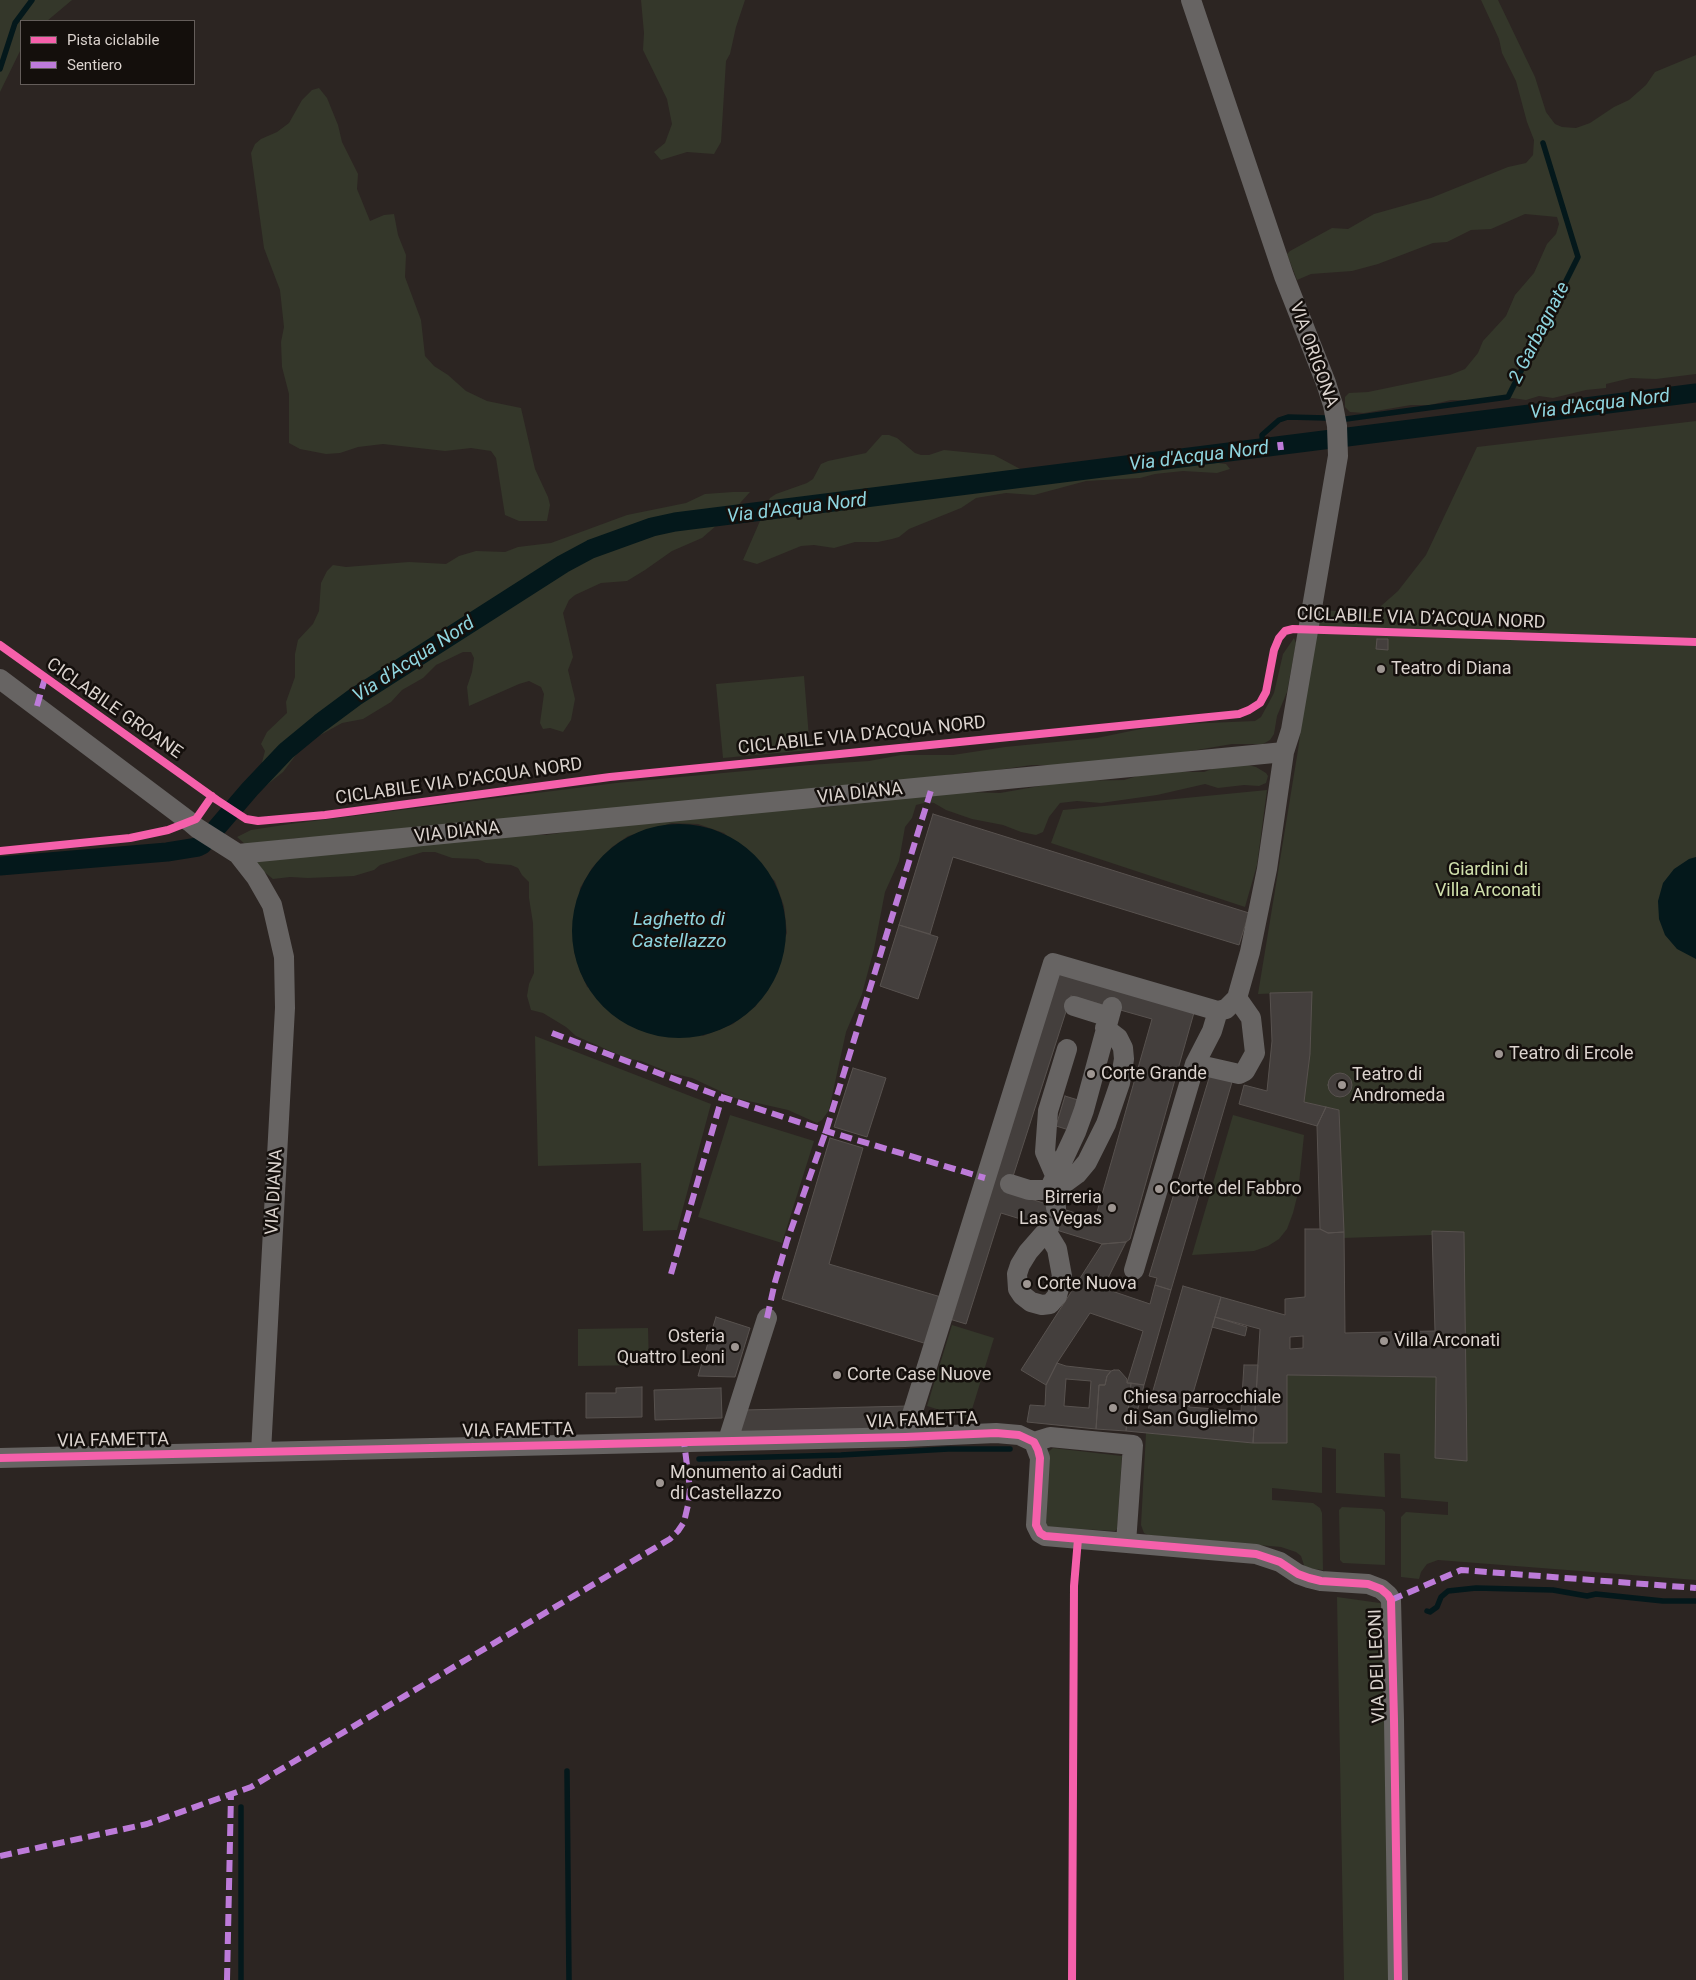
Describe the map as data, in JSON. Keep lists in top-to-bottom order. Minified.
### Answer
{"streets":{"street":["VIA ORIGONA","VIA DIANA","VIA FAMETTA","VIA DEI LEONI"],"cycle path":["CICLABILE VIA D’ACQUA NORD"]},"crossings":[["VIA ORIGONA","VIA DIANA"],["VIA DIANA","VIA FAMETTA"],["VIA FAMETTA","VIA DEI LEONI"]],"water":["2 Garbagnate","Via d'Acqua Nord","Laghetto di Castellazzo"],"parks":["Giardini di Villa Arconati"],"places":["Teatro di Diana","Teatro di Ercole","Corte Grande","Teatro di Andromeda","Corte del Fabbro","Birreria Las Vegas","Corte Nuova","Villa Arconati","Osteria Quattro Leoni","Corte Case Nuove","Chiesa parrocchiale di San Guglielmo","Monumento ai Caduti di Castellazzo"],"legend":["Pista ciclabile","Sentiero"]}
